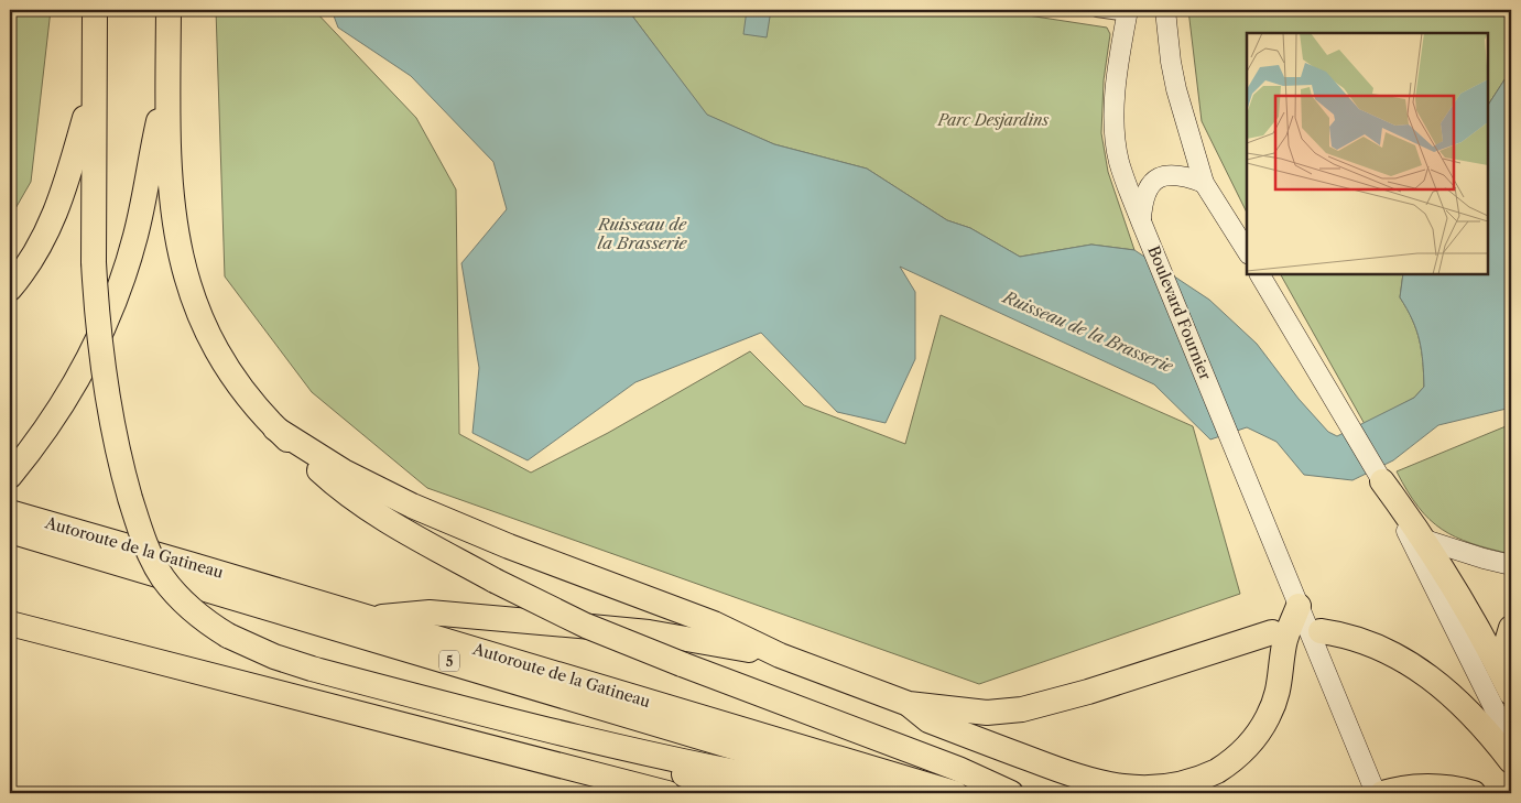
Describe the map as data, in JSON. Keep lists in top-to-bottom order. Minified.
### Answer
{"streets":{"highway":["Autoroute de la Gatineau","5"],"main road":["Boulevard Fournier"]},"water":["Ruisseau de la Brasserie"],"parks":["Parc Desjardins"]}
